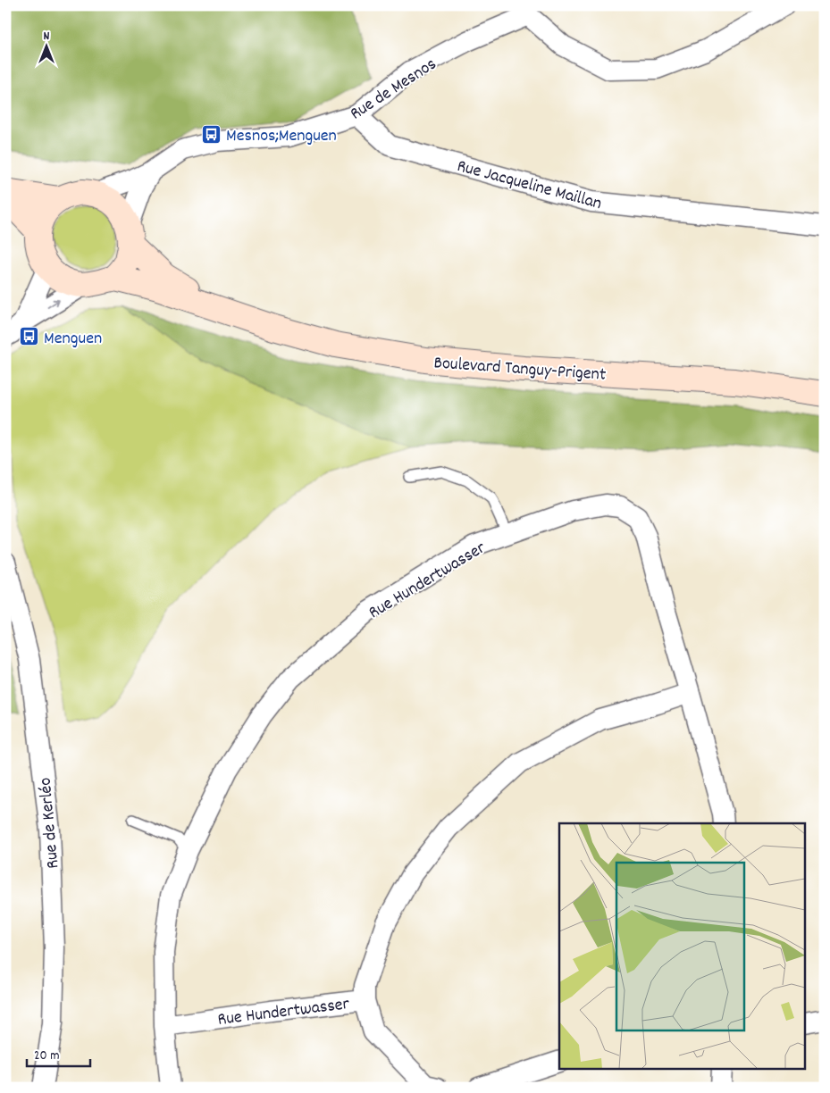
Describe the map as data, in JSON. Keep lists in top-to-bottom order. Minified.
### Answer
{"streets":{"street":["Rue de Mesnos","Rue Jacqueline Maillan","Boulevard Tanguy-Prigent","Rue Hundertwasser","Rue de Kerléo"]},"crossings":[["Rue de Mesnos","Rue Jacqueline Maillan"],["Rue de Mesnos","Boulevard Tanguy-Prigent"]],"places":{"bus stop":["Mesnos;Menguen","Menguen"]},"scale_bar":"20 m","north":"top"}
